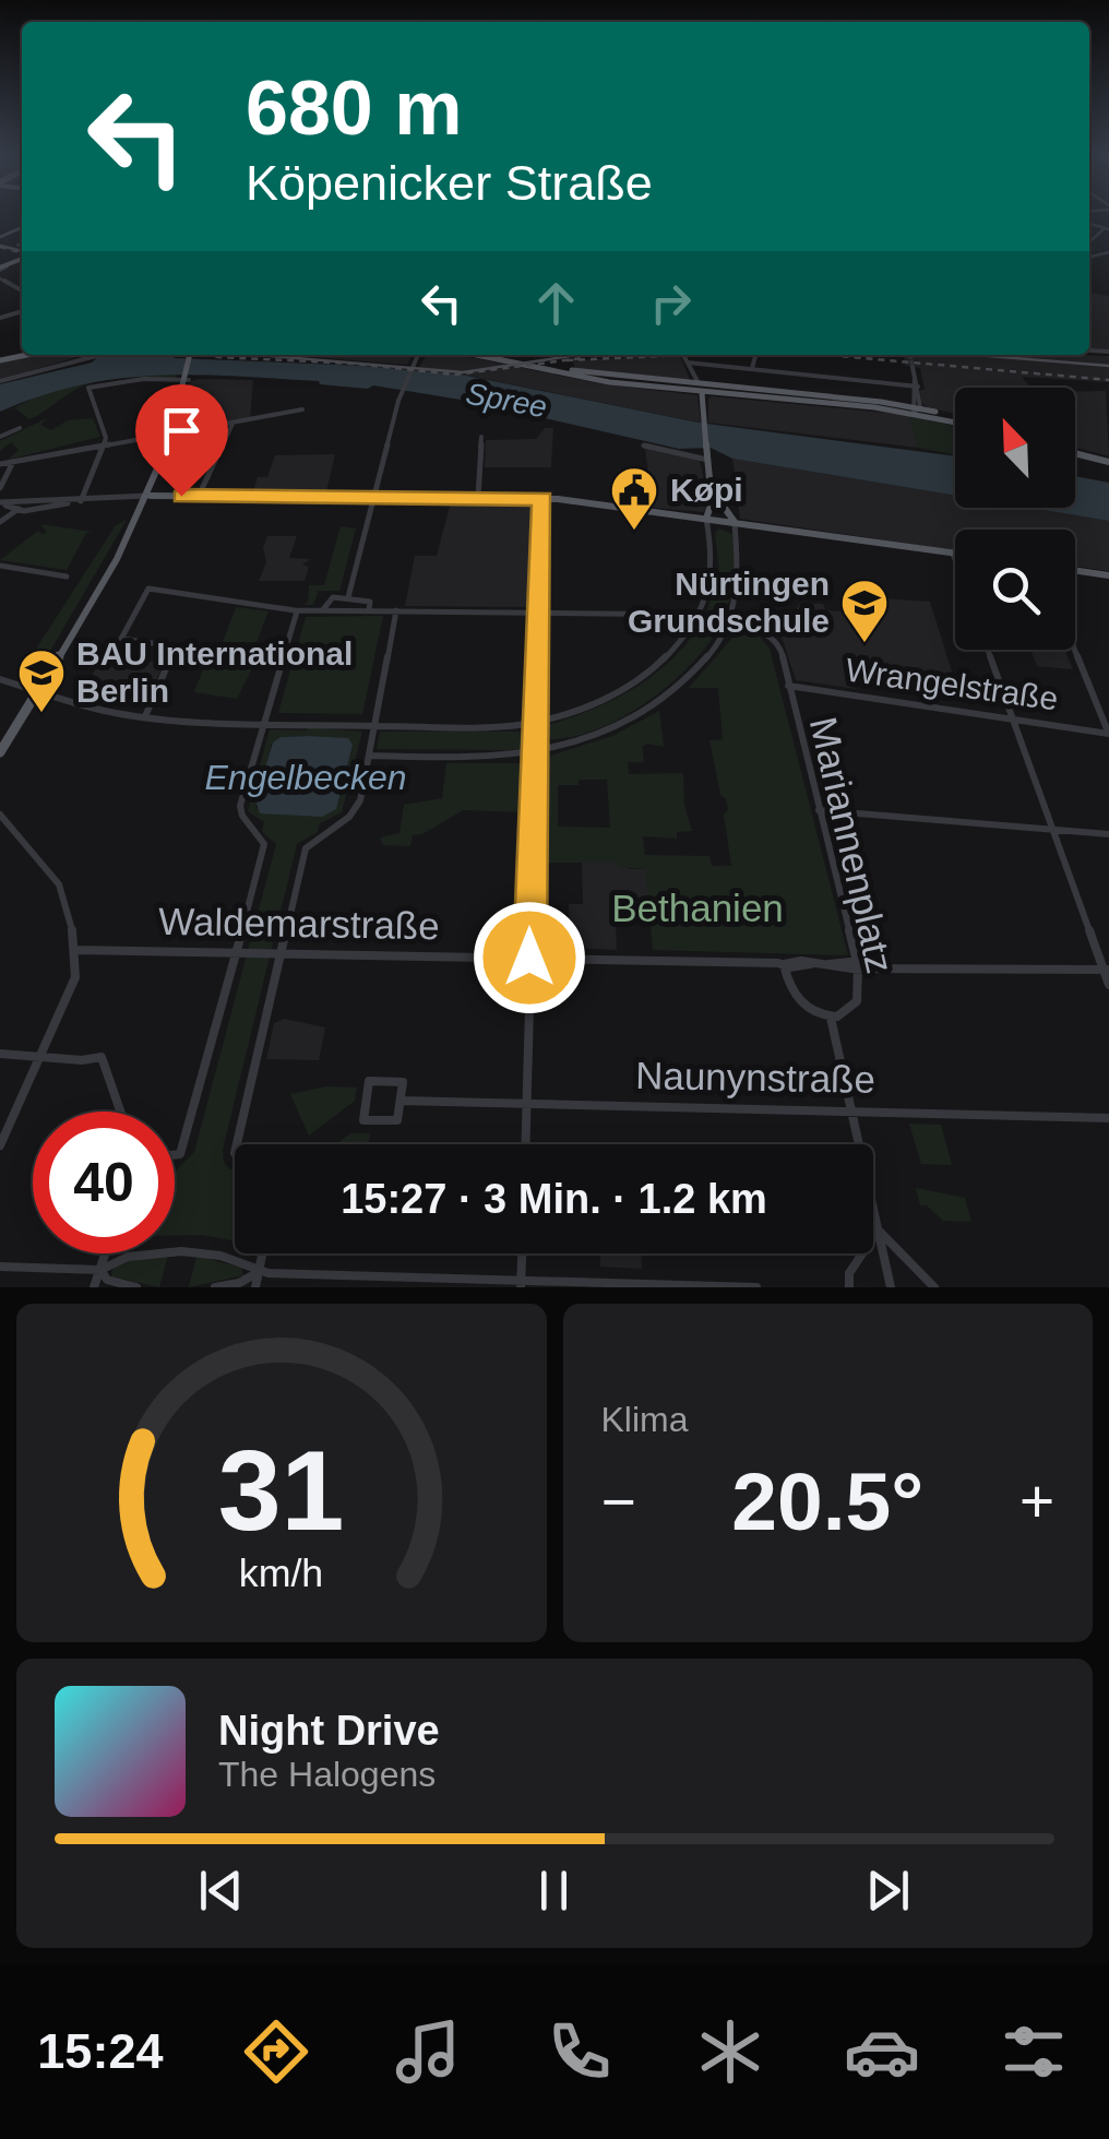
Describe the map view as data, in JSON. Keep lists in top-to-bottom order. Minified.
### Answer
{"streets":{"street":["Wrangelstraße","Mariannenplatz","Waldemarstraße","Naunynstraße"]},"crossings":[["Wrangelstraße","Mariannenplatz"],["Mariannenplatz","Waldemarstraße"]],"water":["Spree","Engelbecken"],"parks":["Bethanien"],"places":{"public building":["Køpi"],"school or university":["Nürtingen Grundschule","BAU International Berlin"]},"north":"top left","page":{"turn":["680 m","Köpenicker Straße"],"limit":"40","trip":"15:27 · 3 Min. · 1.2 km","tile":"Klima","heat":["−","20.5°","+"],"song":["Night Drive","The Halogens"],"tabs":"15:24","gauge":["31","km/h"]}}
